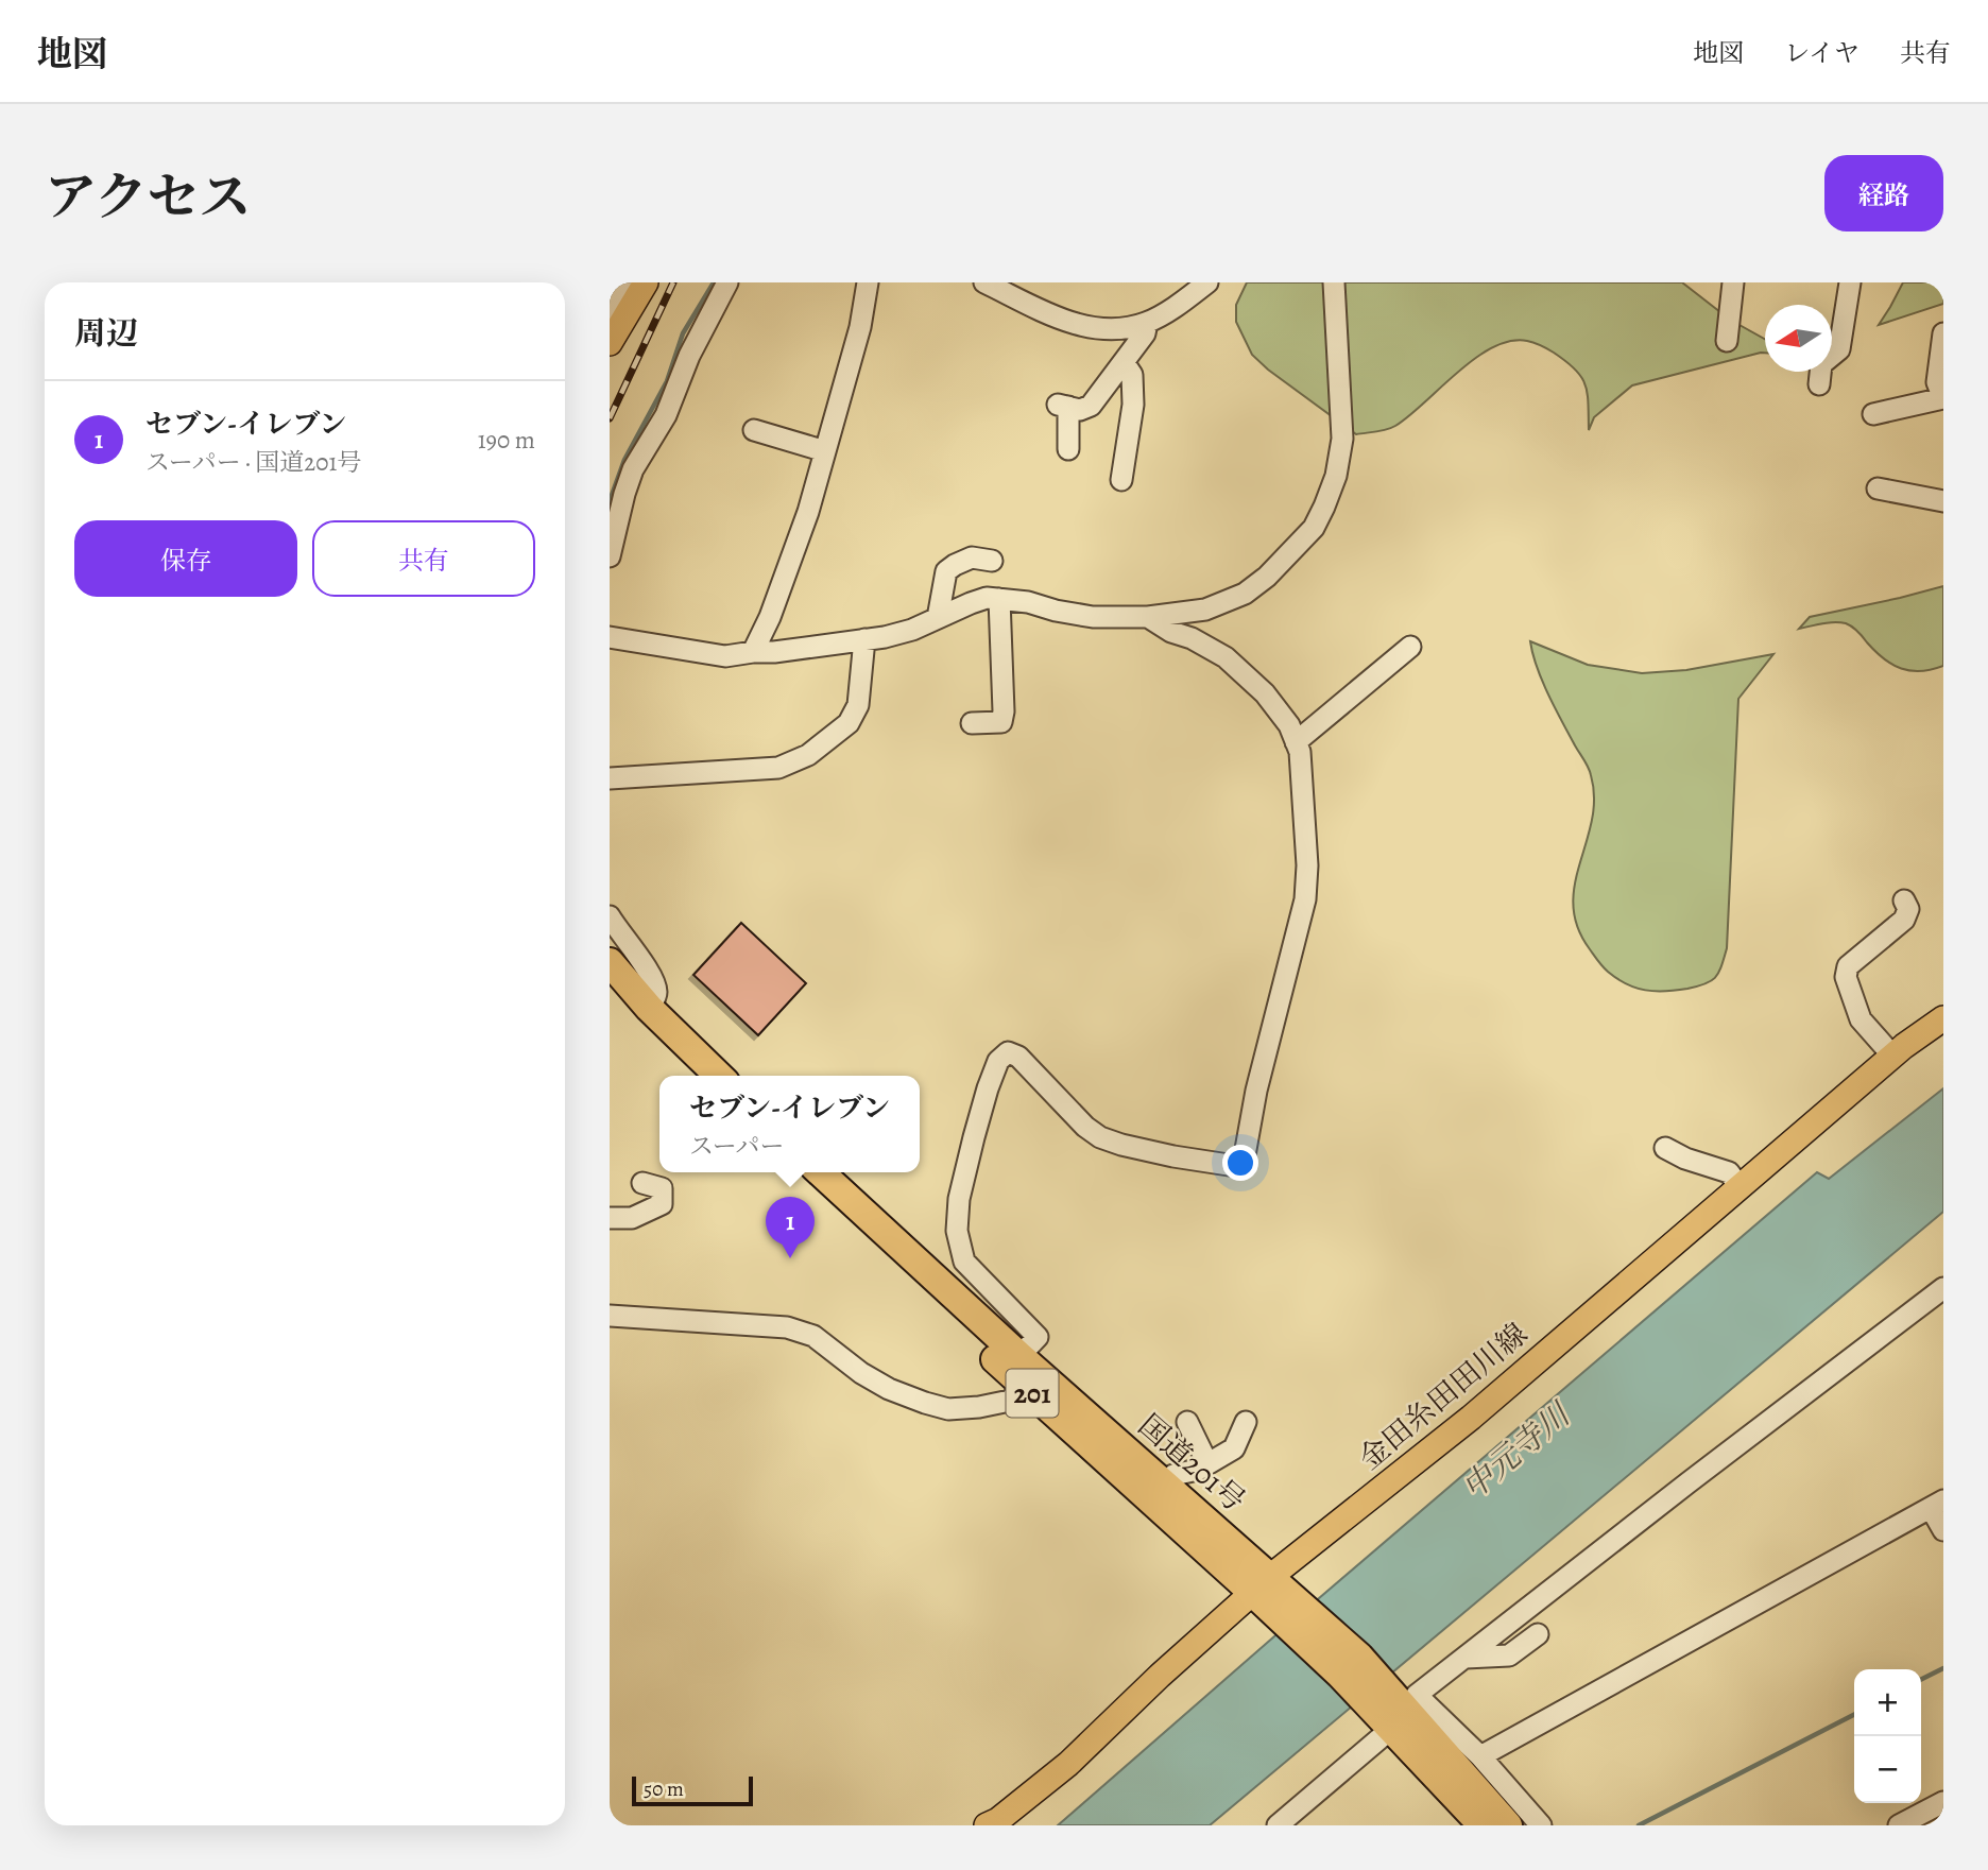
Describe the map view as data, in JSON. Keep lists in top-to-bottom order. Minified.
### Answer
{"streets":{"highway":["201","国道201号"],"main road":["金田糸田田川線"]},"crossings":[["金田糸田田川線","国道201号"]],"water":["中元寺川"],"scale_bar":"50 m","north":"left","page":{"header":"地図","nav":["地図","レイヤ","共有"],"title":"アクセス","buttons":["経路",["保存","共有"]],"heading":"周辺","list":[{"mark":"1","name":"セブン-イレブン","note":"スーパー · 国道201号","value":"190 m"}],"popup":["セブン-イレブン","スーパー"],"pins":"1","map_buttons":["+","−"],"scale":"50 m"}}
